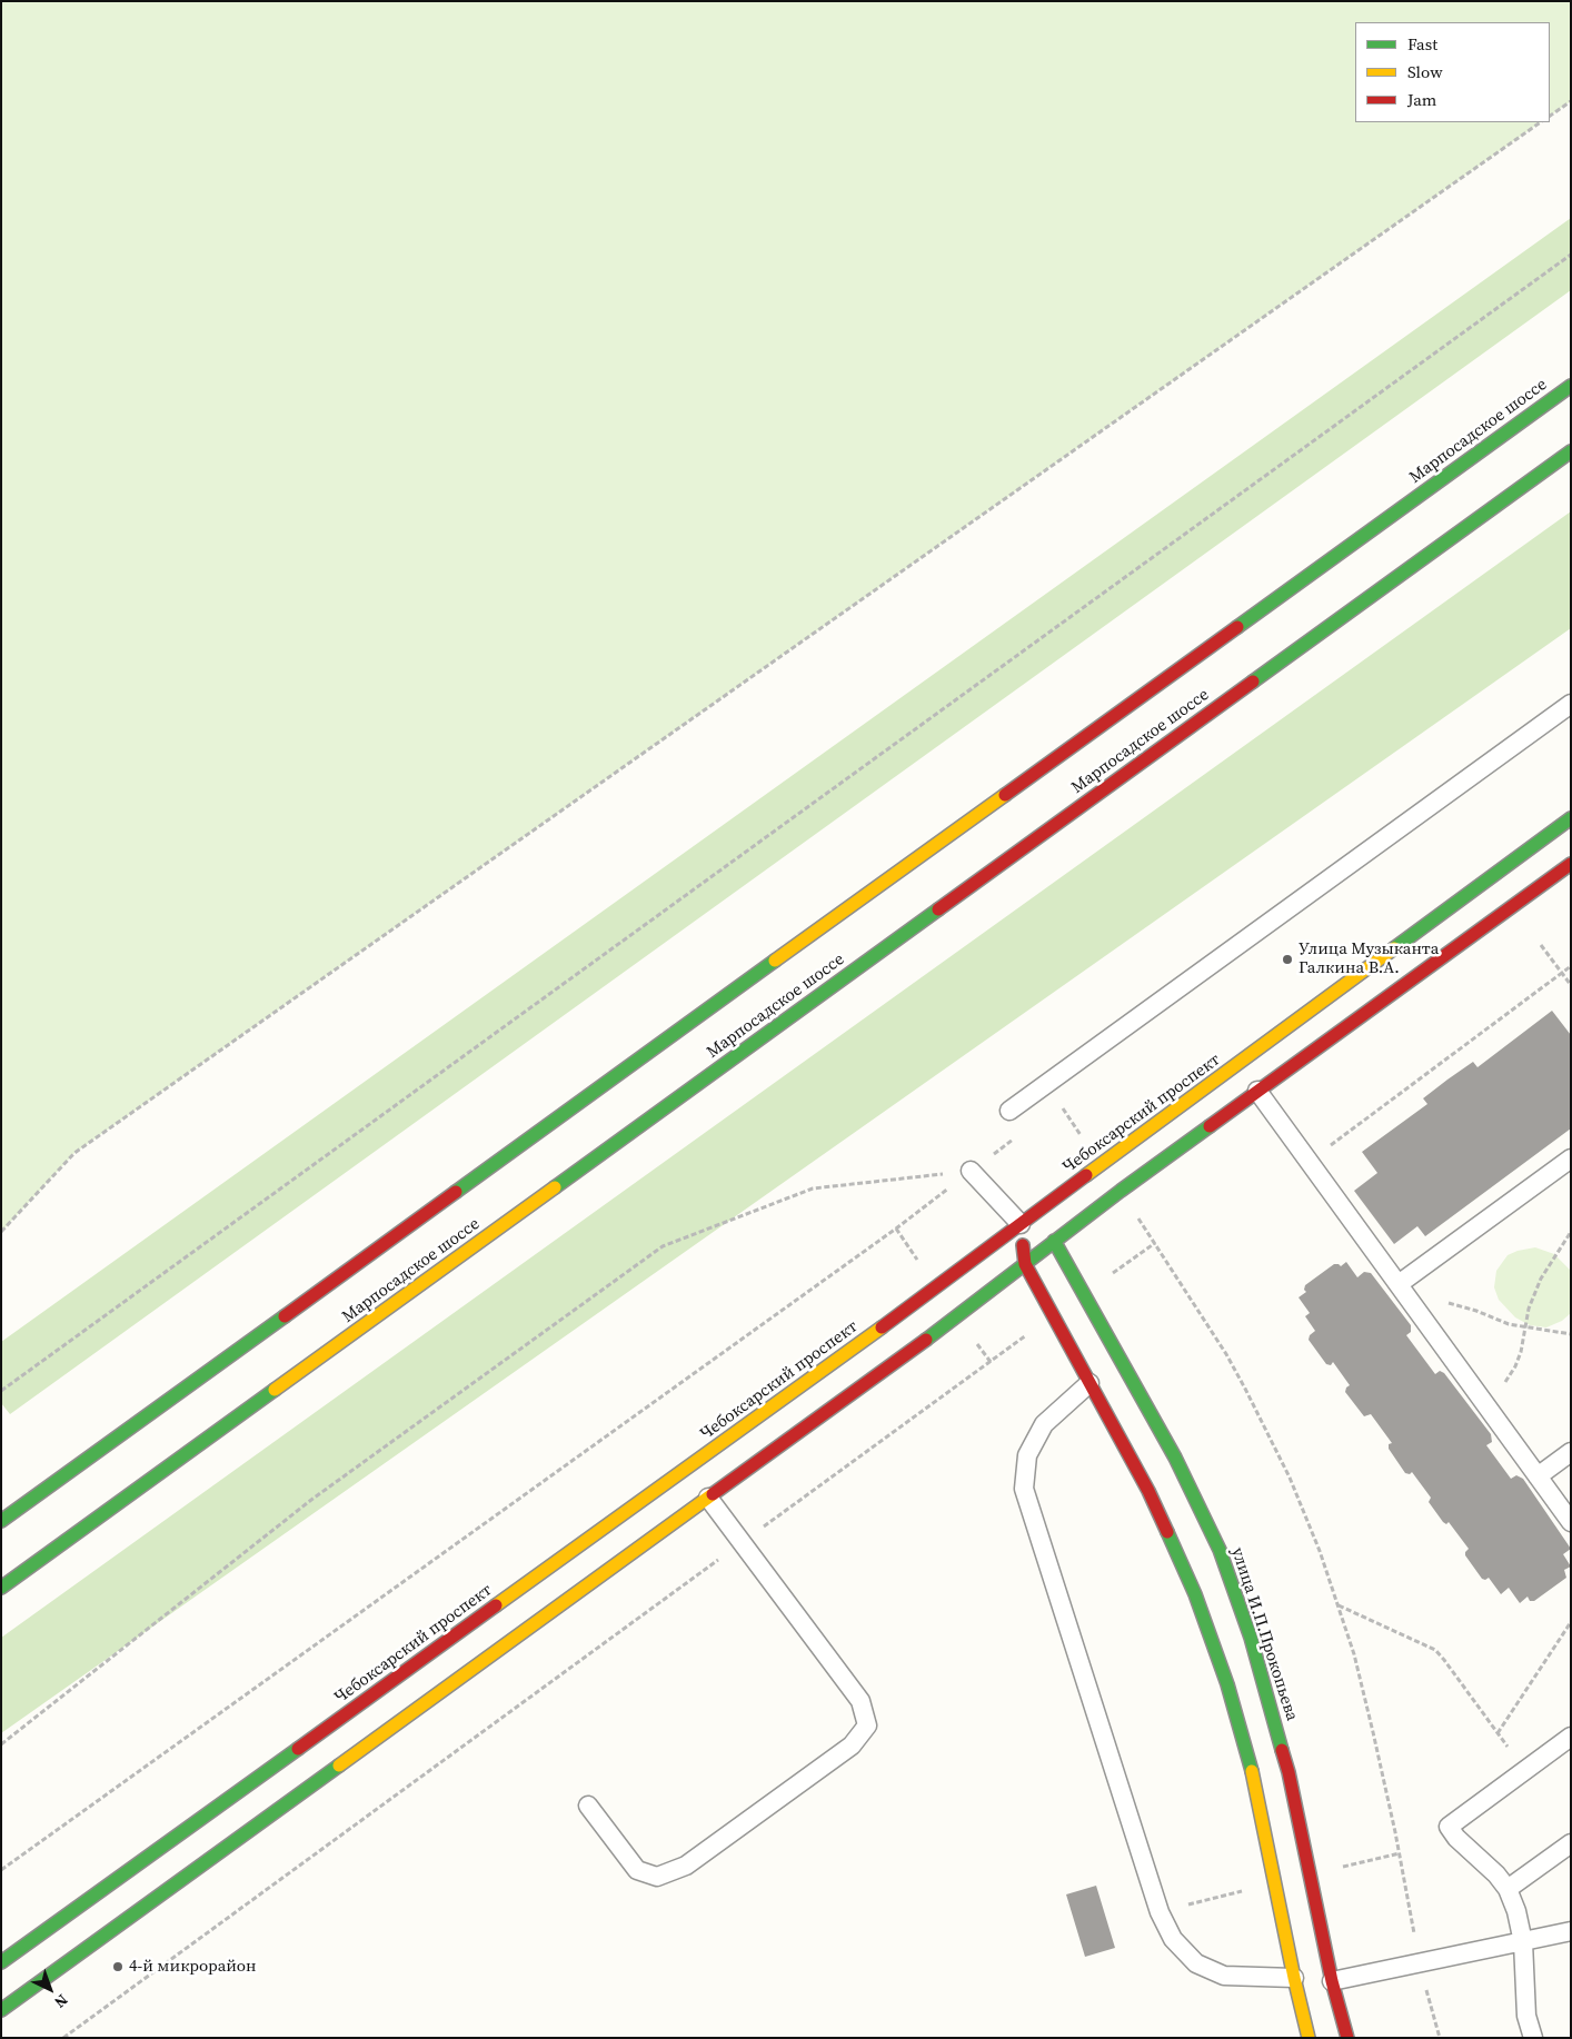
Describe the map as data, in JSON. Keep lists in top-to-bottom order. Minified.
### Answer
{"streets":{"street":["Марпосадское шоссе","Чебоксарский проспект","улица И.П.Прокопьева"]},"places":["Улица Музыканта Галкина В.А.","4-й микрорайон"],"legend":["Fast","Slow","Jam"],"north":"bottom right"}
